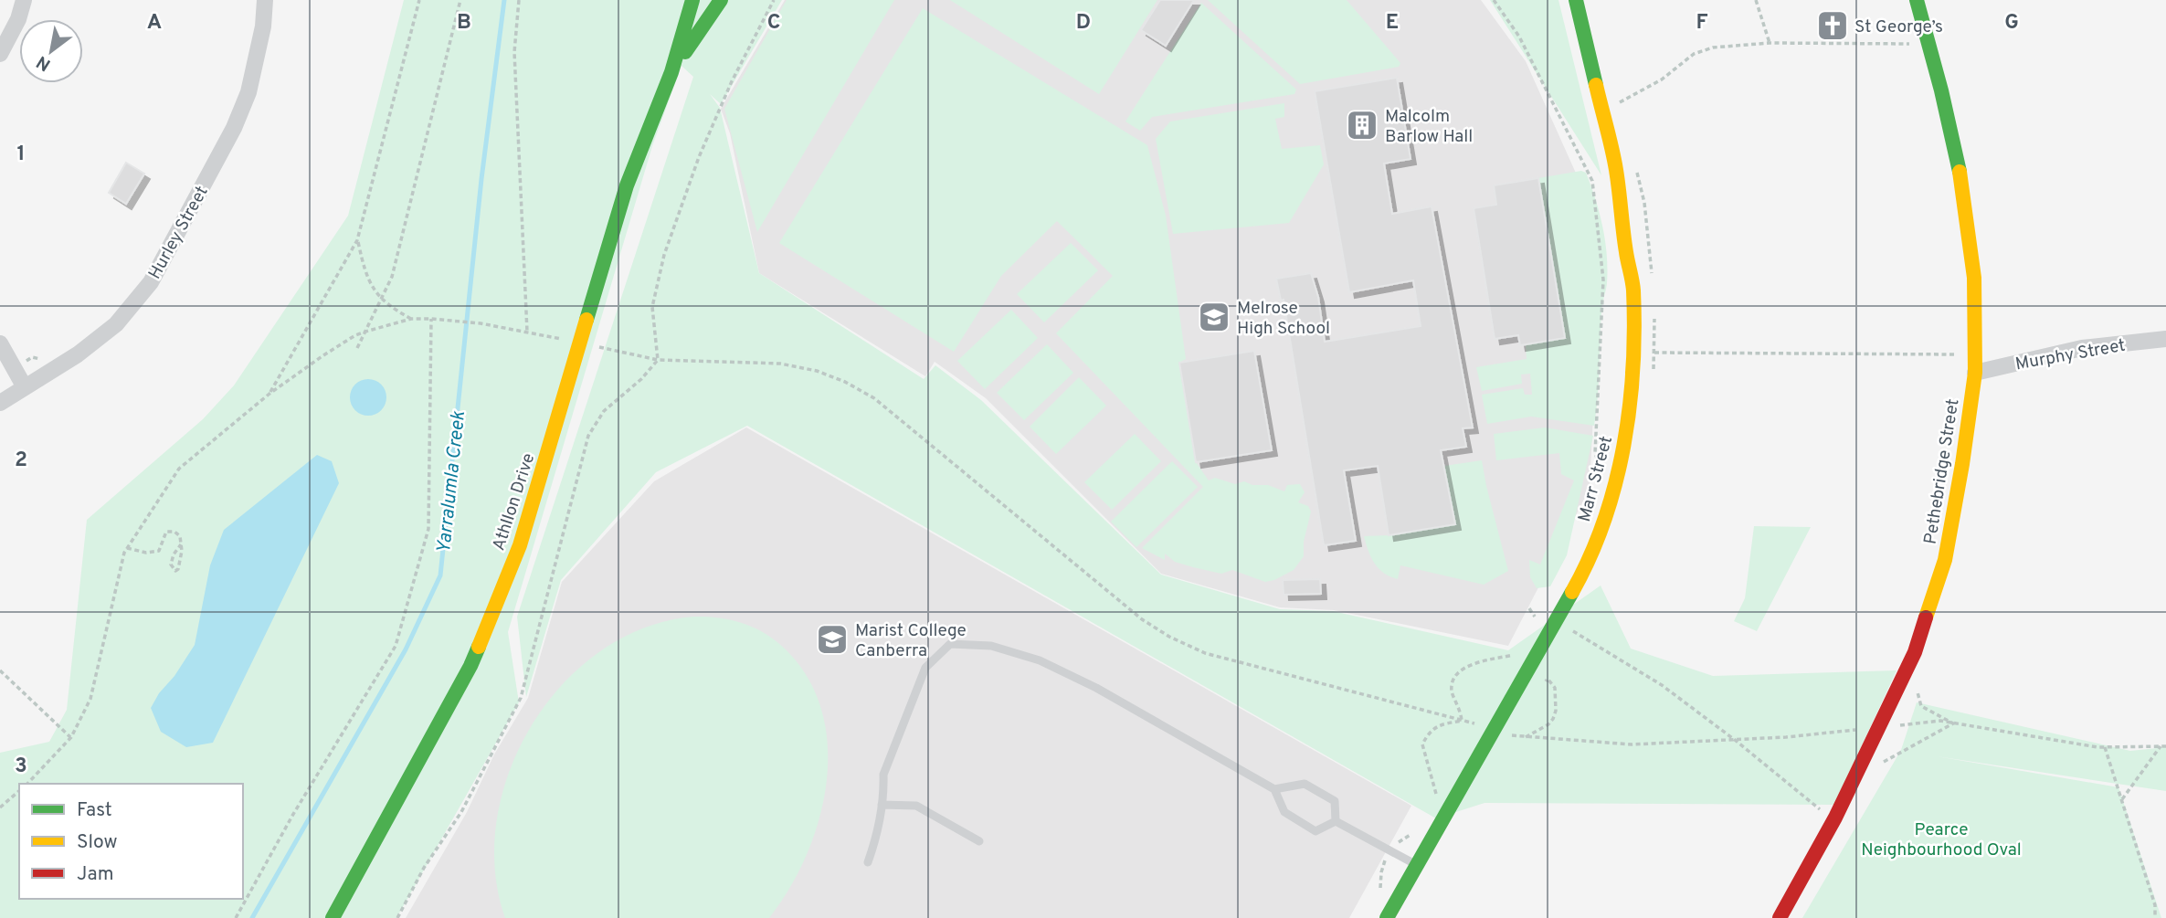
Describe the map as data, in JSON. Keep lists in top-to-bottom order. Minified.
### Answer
{"streets":{"street":["Hurley Street","Murphy Street","Pethebridge Street","Marr Street","Athllon Drive"]},"crossings":[["Murphy Street","Pethebridge Street"]],"water":["Yarralumla Creek"],"parks":["Pearce Neighbourhood Oval"],"places":{"church":["St George’s"],"building":["Malcolm Barlow Hall"],"school or university":["Melrose High School","Marist College Canberra"]},"legend":["Fast","Slow","Jam"],"north":"bottom left","grid":{"columns":["A","B","C","D","E","F","G"],"rows":["1","2","3"]}}
